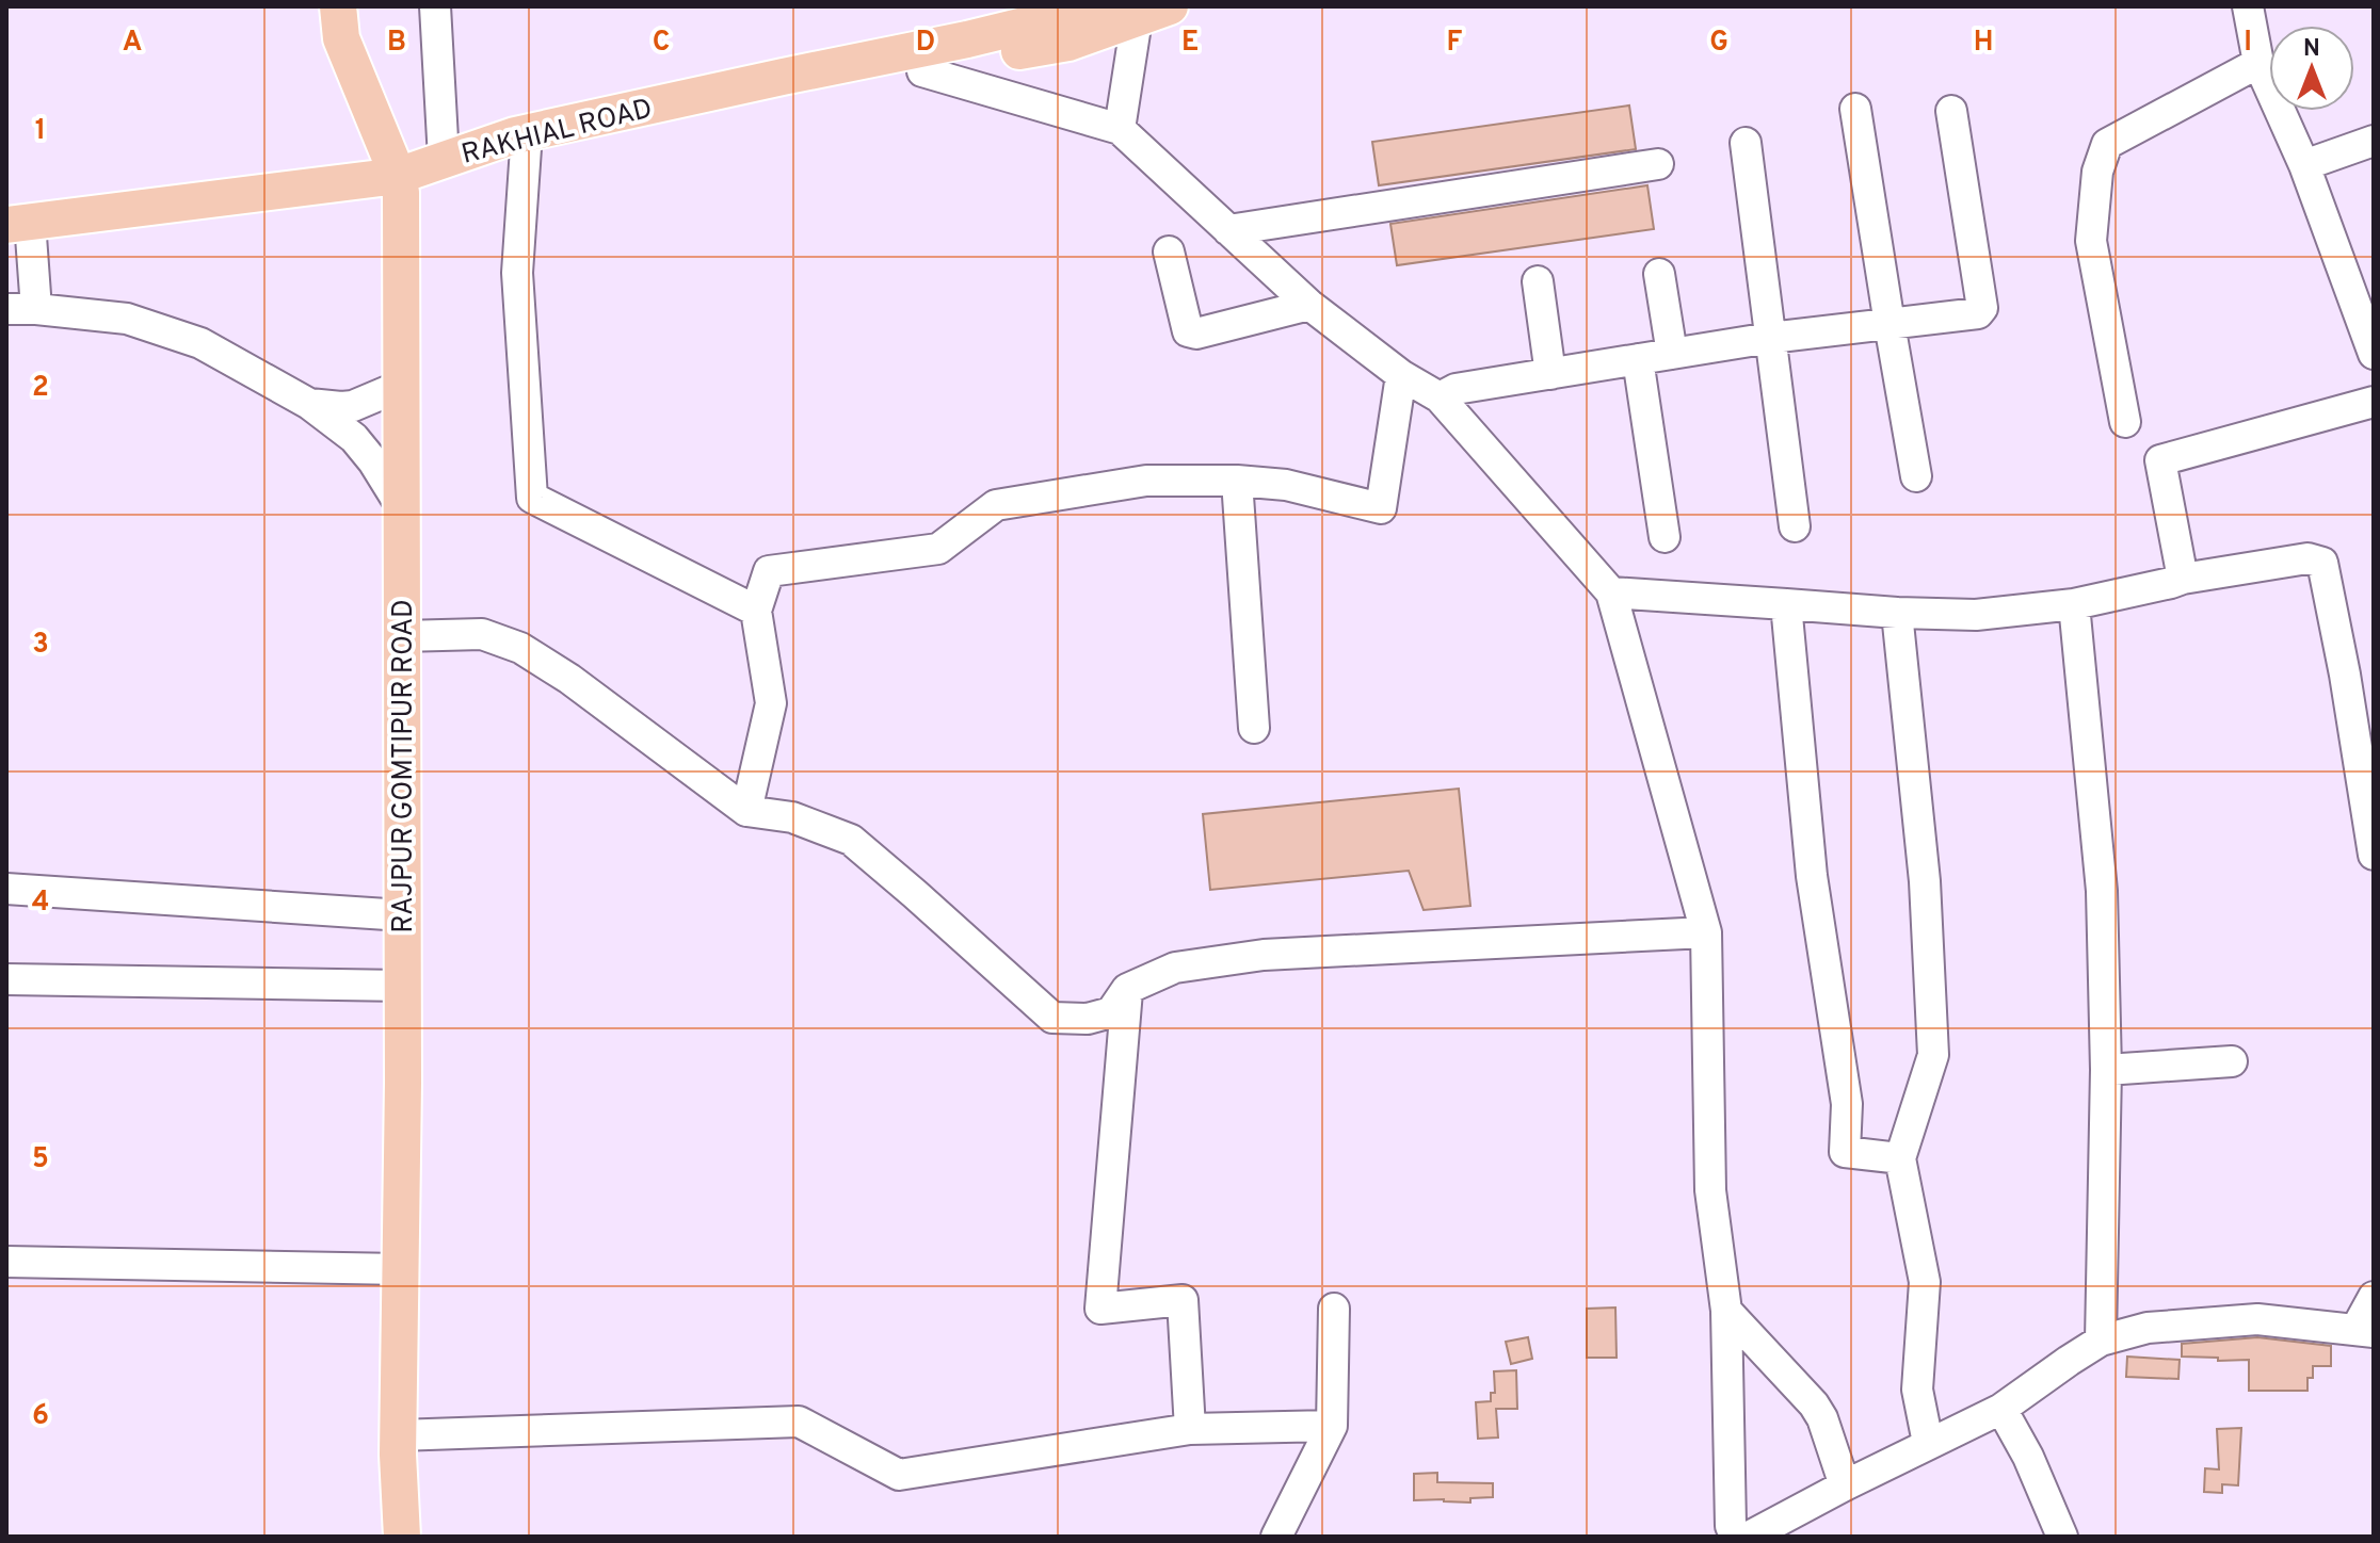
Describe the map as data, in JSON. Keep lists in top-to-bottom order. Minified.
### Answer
{"streets":{"main road":["RAKHIAL ROAD","RAJPUR GOMTIPUR ROAD"]},"crossings":[["RAKHIAL ROAD","RAJPUR GOMTIPUR ROAD"]],"north":"top","grid":{"columns":["A","B","C","D","E","F","G","H","I"],"rows":["1","2","3","4","5","6"]}}
